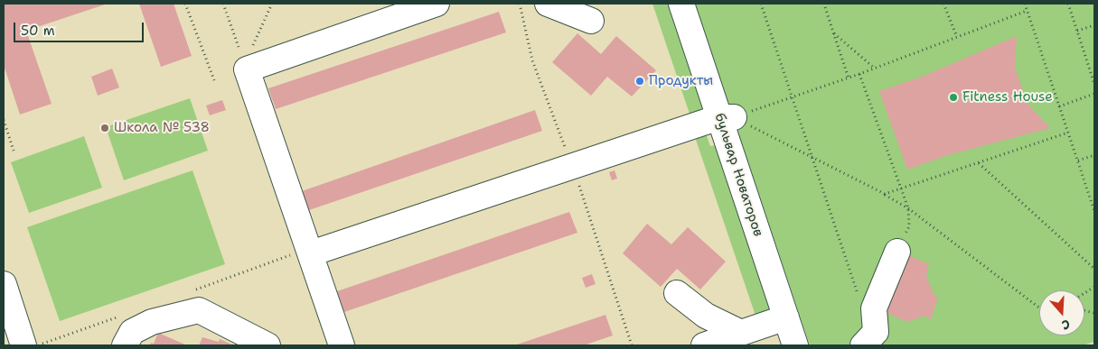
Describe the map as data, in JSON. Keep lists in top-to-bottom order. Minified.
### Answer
{"streets":{"street":["бульвар Новаторов"]},"places":["Продукты","Fitness House","Школа № 538"],"scale_bar":"50 m","north":"bottom"}
